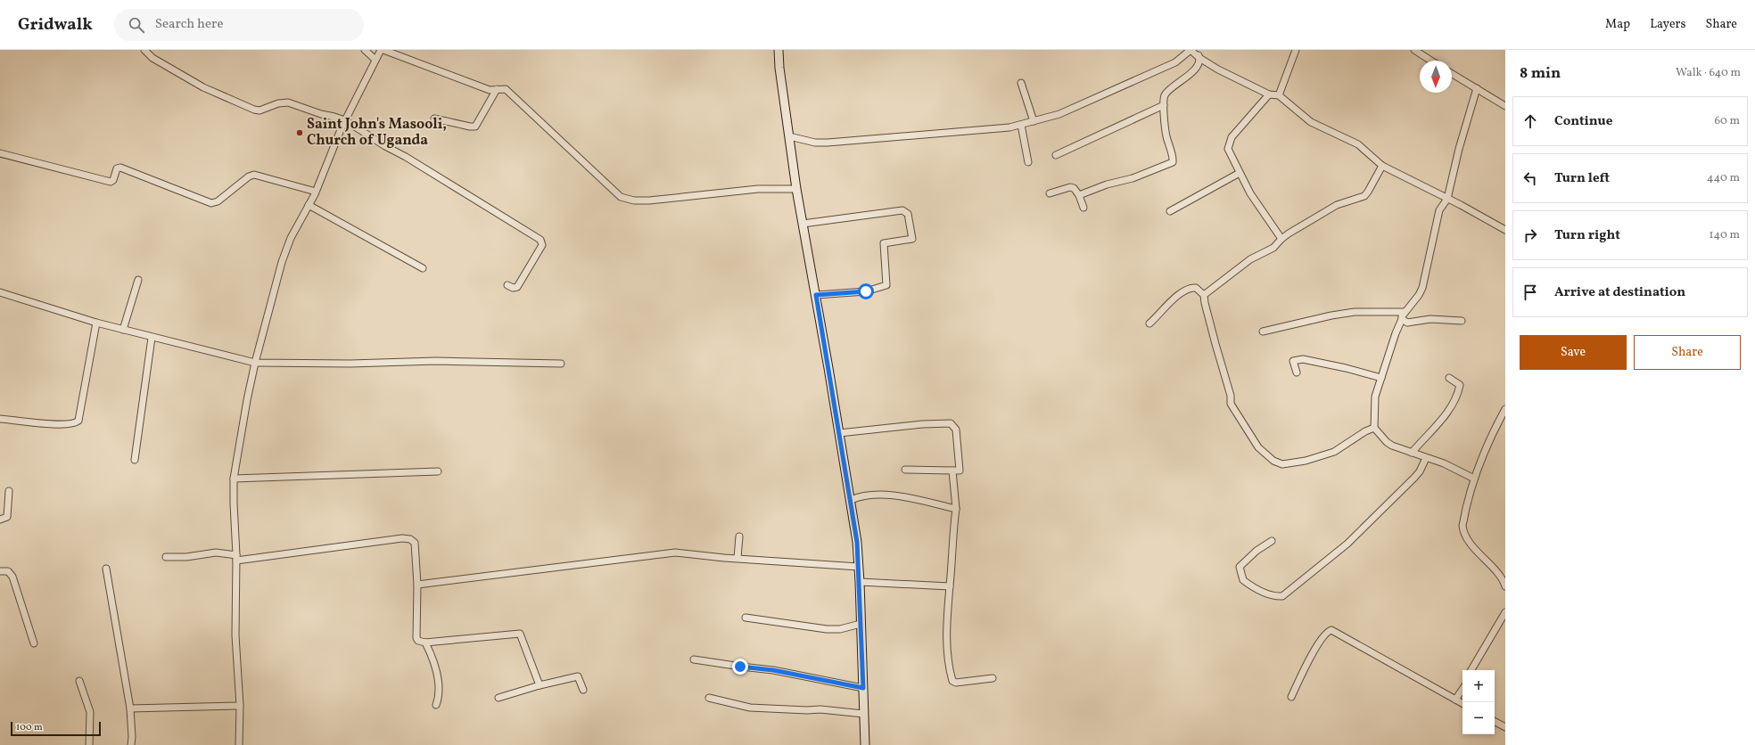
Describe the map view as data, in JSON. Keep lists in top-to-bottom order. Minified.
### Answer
{"places":["Saint John's Masooli, Church of Uganda"],"scale_bar":"100 m","north":"bottom","page":{"header":"Gridwalk","search":"Search here","nav":["Map","Layers","Share"],"heading":["8 min","Walk · 640 m"],"list":[["Continue","60 m"],["Turn left","440 m"],["Turn right","140 m"],"Arrive at destination"],"buttons":["Save","Share"],"map_buttons":["+","−"],"scale":"100 m"}}
